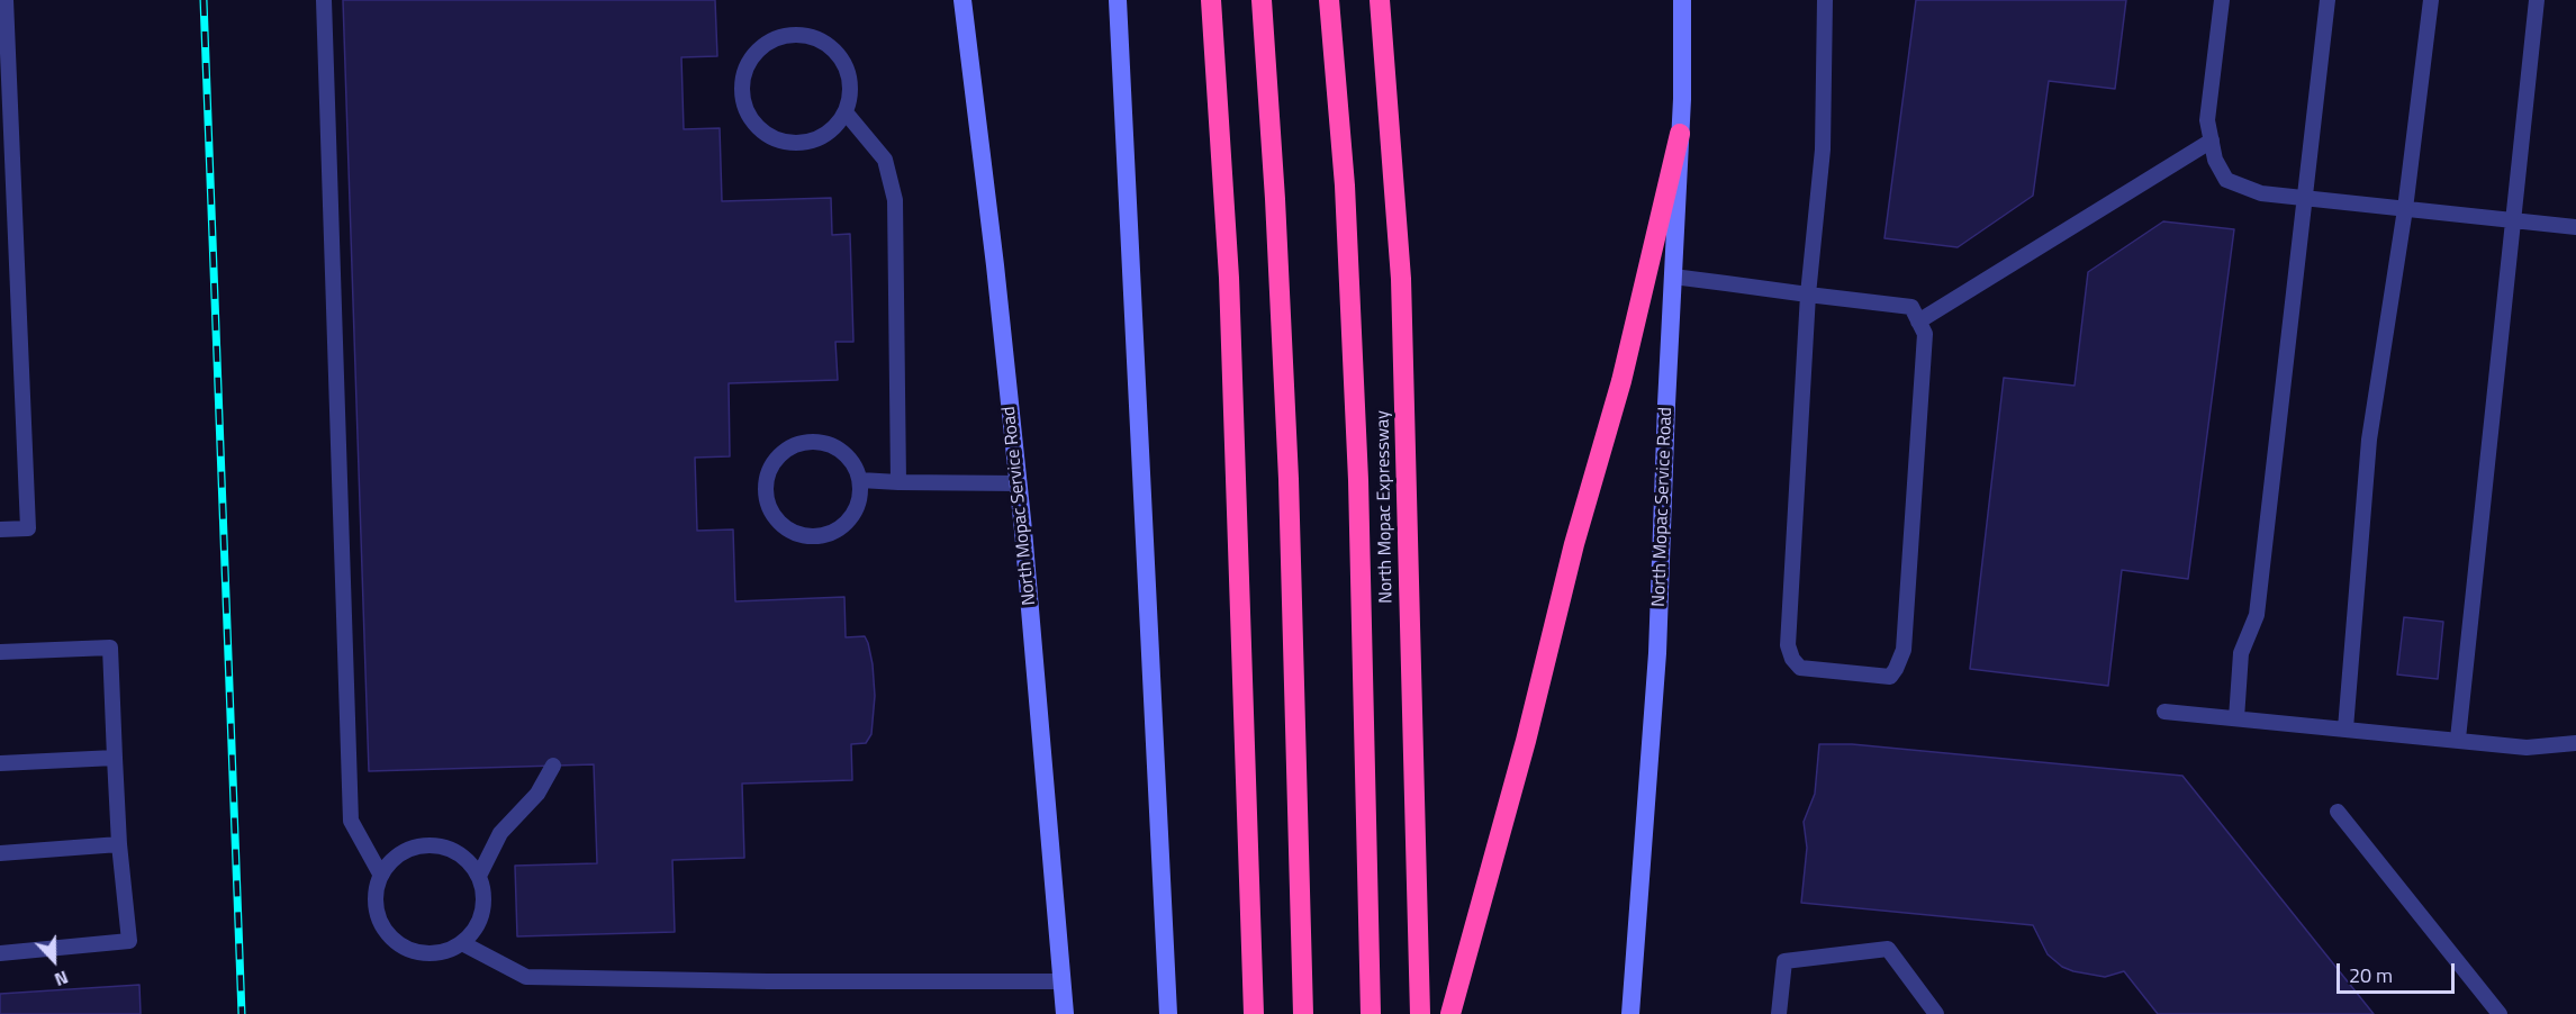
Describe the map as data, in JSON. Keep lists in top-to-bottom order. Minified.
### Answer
{"streets":{"highway":["North Mopac Expressway"],"main road":["North Mopac Service Road"]},"scale_bar":"20 m","north":"bottom"}
